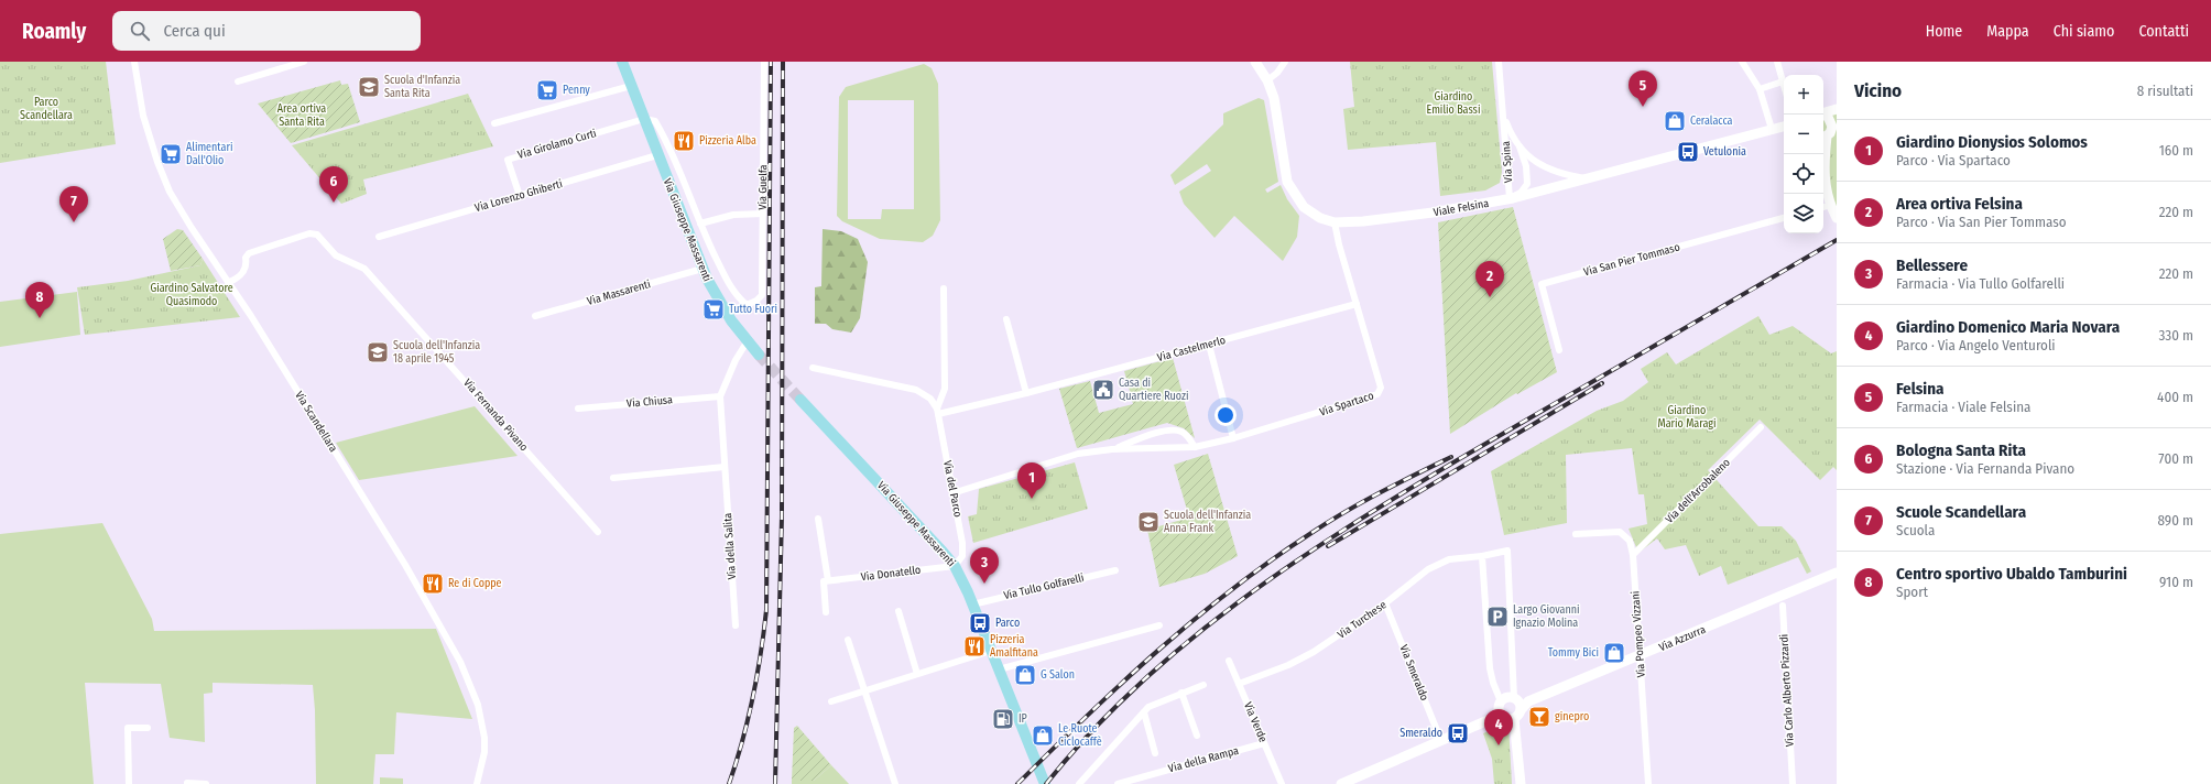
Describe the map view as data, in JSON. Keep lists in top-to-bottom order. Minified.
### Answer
{"streets":{"main road":["Via Giuseppe Massarenti"],"street":["Via Girolamo Curti","Via Spina","Via Guelfa","Via Lorenzo Ghiberti","Viale Felsina","Via San Pier Tommaso","Via Massarenti","Via Castelmerlo","Via Chiusa","Via Spartaco","Via Fernanda Pivano","Via Scandellara","Via del Parco","Via dell'Arcobaleno","Via della Salita","Via Donatello","Via Tullo Golfarelli","Via Turchese","Via Pompeo Vizzani","Via Azzurra","Via Smeraldo","Via Carlo Alberto Pizzardi","Via Verde","Via della Rampa"]},"crossings":[["Via Girolamo Curti","Via Lorenzo Ghiberti"],["Via Girolamo Curti","Via Giuseppe Massarenti"],["Via Spina","Viale Felsina"],["Via Guelfa","Via Giuseppe Massarenti"],["Via Lorenzo Ghiberti","Via Giuseppe Massarenti"],["Viale Felsina","Via Spartaco"],["Via Giuseppe Massarenti","Via Massarenti"],["Via Giuseppe Massarenti","Via del Parco"],["Via Giuseppe Massarenti","Via della Salita"],["Via Giuseppe Massarenti","Via Donatello"],["Via Giuseppe Massarenti","Via Tullo Golfarelli"],["Via Castelmerlo","Via Spartaco"],["Via Castelmerlo","Via del Parco"],["Via Chiusa","Via della Salita"],["Via Spartaco","Via del Parco"],["Via Fernanda Pivano","Via Scandellara"],["Via del Parco","Via Donatello"],["Via dell'Arcobaleno","Via Pompeo Vizzani"],["Via Turchese","Via Smeraldo"],["Via Turchese","Via Verde"],["Via Pompeo Vizzani","Via Azzurra"],["Via Azzurra","Via Carlo Alberto Pizzardi"],["Via Verde","Via della Rampa"]],"parks":["Giardino Emilio Bassi","Parco Scandellara","Area ortiva Santa Rita","Giardino Salvatore Quasimodo","Giardino Mario Maragi"],"places":{"school or university":["Scuola d'Infanzia Santa Rita","Scuola dell'Infanzia 18 aprile 1945","Scuola dell'Infanzia Anna Frank"],"supermarket":["Penny","Alimentari Dall'Olio","Tutto Fuori"],"shop":["Ceralacca","Tommy Bici","G Salon","Le Ruote Ciclocaffè"],"restaurant":["Pizzeria Alba","Re di Coppe","Pizzeria Amalfitana"],"bus stop":["Vetulonia","Parco","Smeraldo"],"public building":["Casa di Quartiere Ruozi"],"parking":["Largo Giovanni Ignazio Molina"],"bar":["ginepro"],"fuel station":["IP"]},"page":{"header":"Roamly","search":"Cerca qui","nav":["Home","Mappa","Chi siamo","Contatti"],"heading":["Vicino","8 risultati"],"pins":["5","6","7","2","8","1","3","4"],"map_buttons":["+","−"],"list":[{"mark":"1","name":"Giardino Dionysios Solomos","note":"Parco · Via Spartaco","value":"160 m"},{"mark":"2","name":"Area ortiva Felsina","note":"Parco · Via San Pier Tommaso","value":"220 m"},{"mark":"3","name":"Bellessere","note":"Farmacia · Via Tullo Golfarelli","value":"220 m"},{"mark":"4","name":"Giardino Domenico Maria Novara","note":"Parco · Via Angelo Venturoli","value":"330 m"},{"mark":"5","name":"Felsina","note":"Farmacia · Viale Felsina","value":"400 m"},{"mark":"6","name":"Bologna Santa Rita","note":"Stazione · Via Fernanda Pivano","value":"700 m"},{"mark":"7","name":"Scuole Scandellara","note":"Scuola","value":"890 m"},{"mark":"8","name":"Centro sportivo Ubaldo Tamburini","note":"Sport","value":"910 m"}]}}
